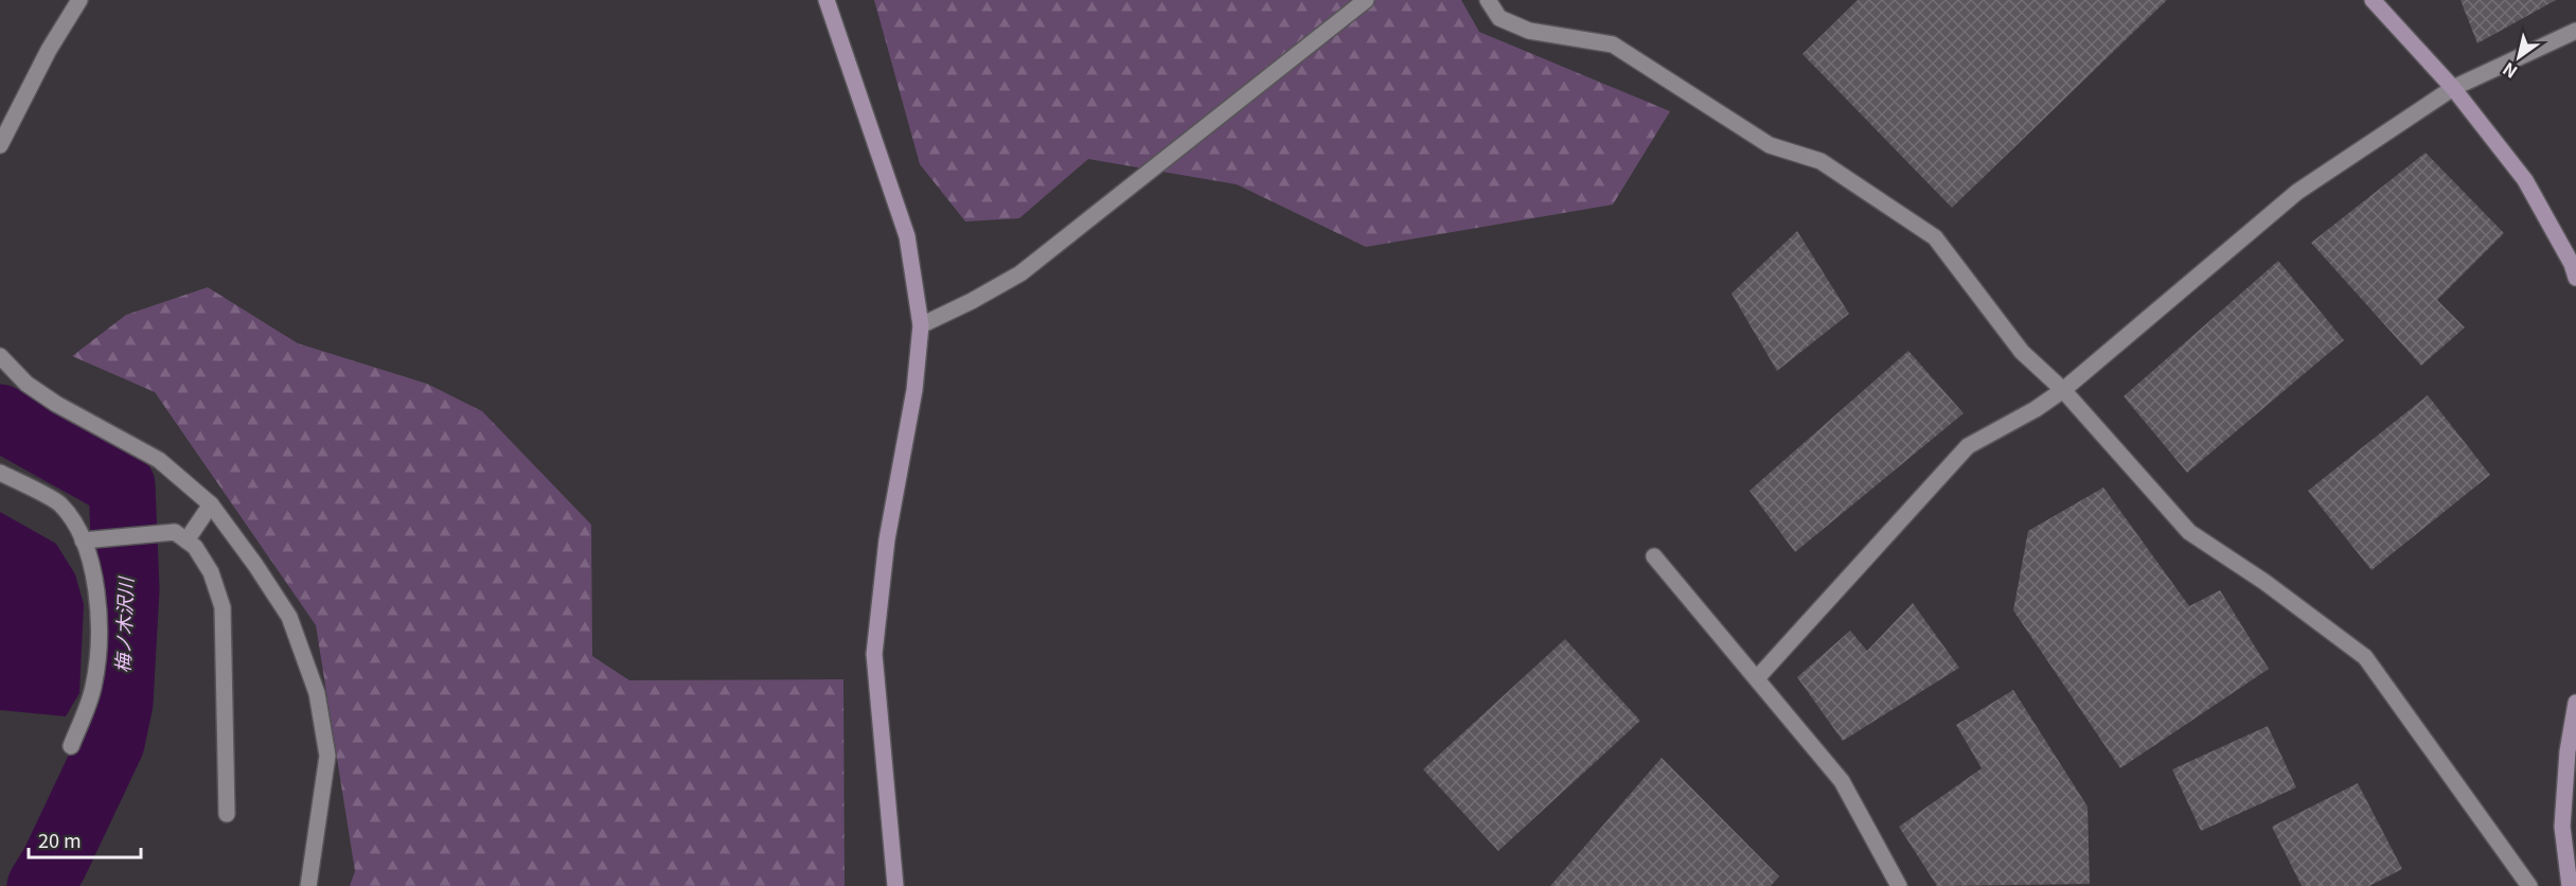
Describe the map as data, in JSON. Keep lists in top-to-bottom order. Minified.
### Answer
{"water":["梅ノ木沢川"],"scale_bar":"20 m","north":"bottom left"}
